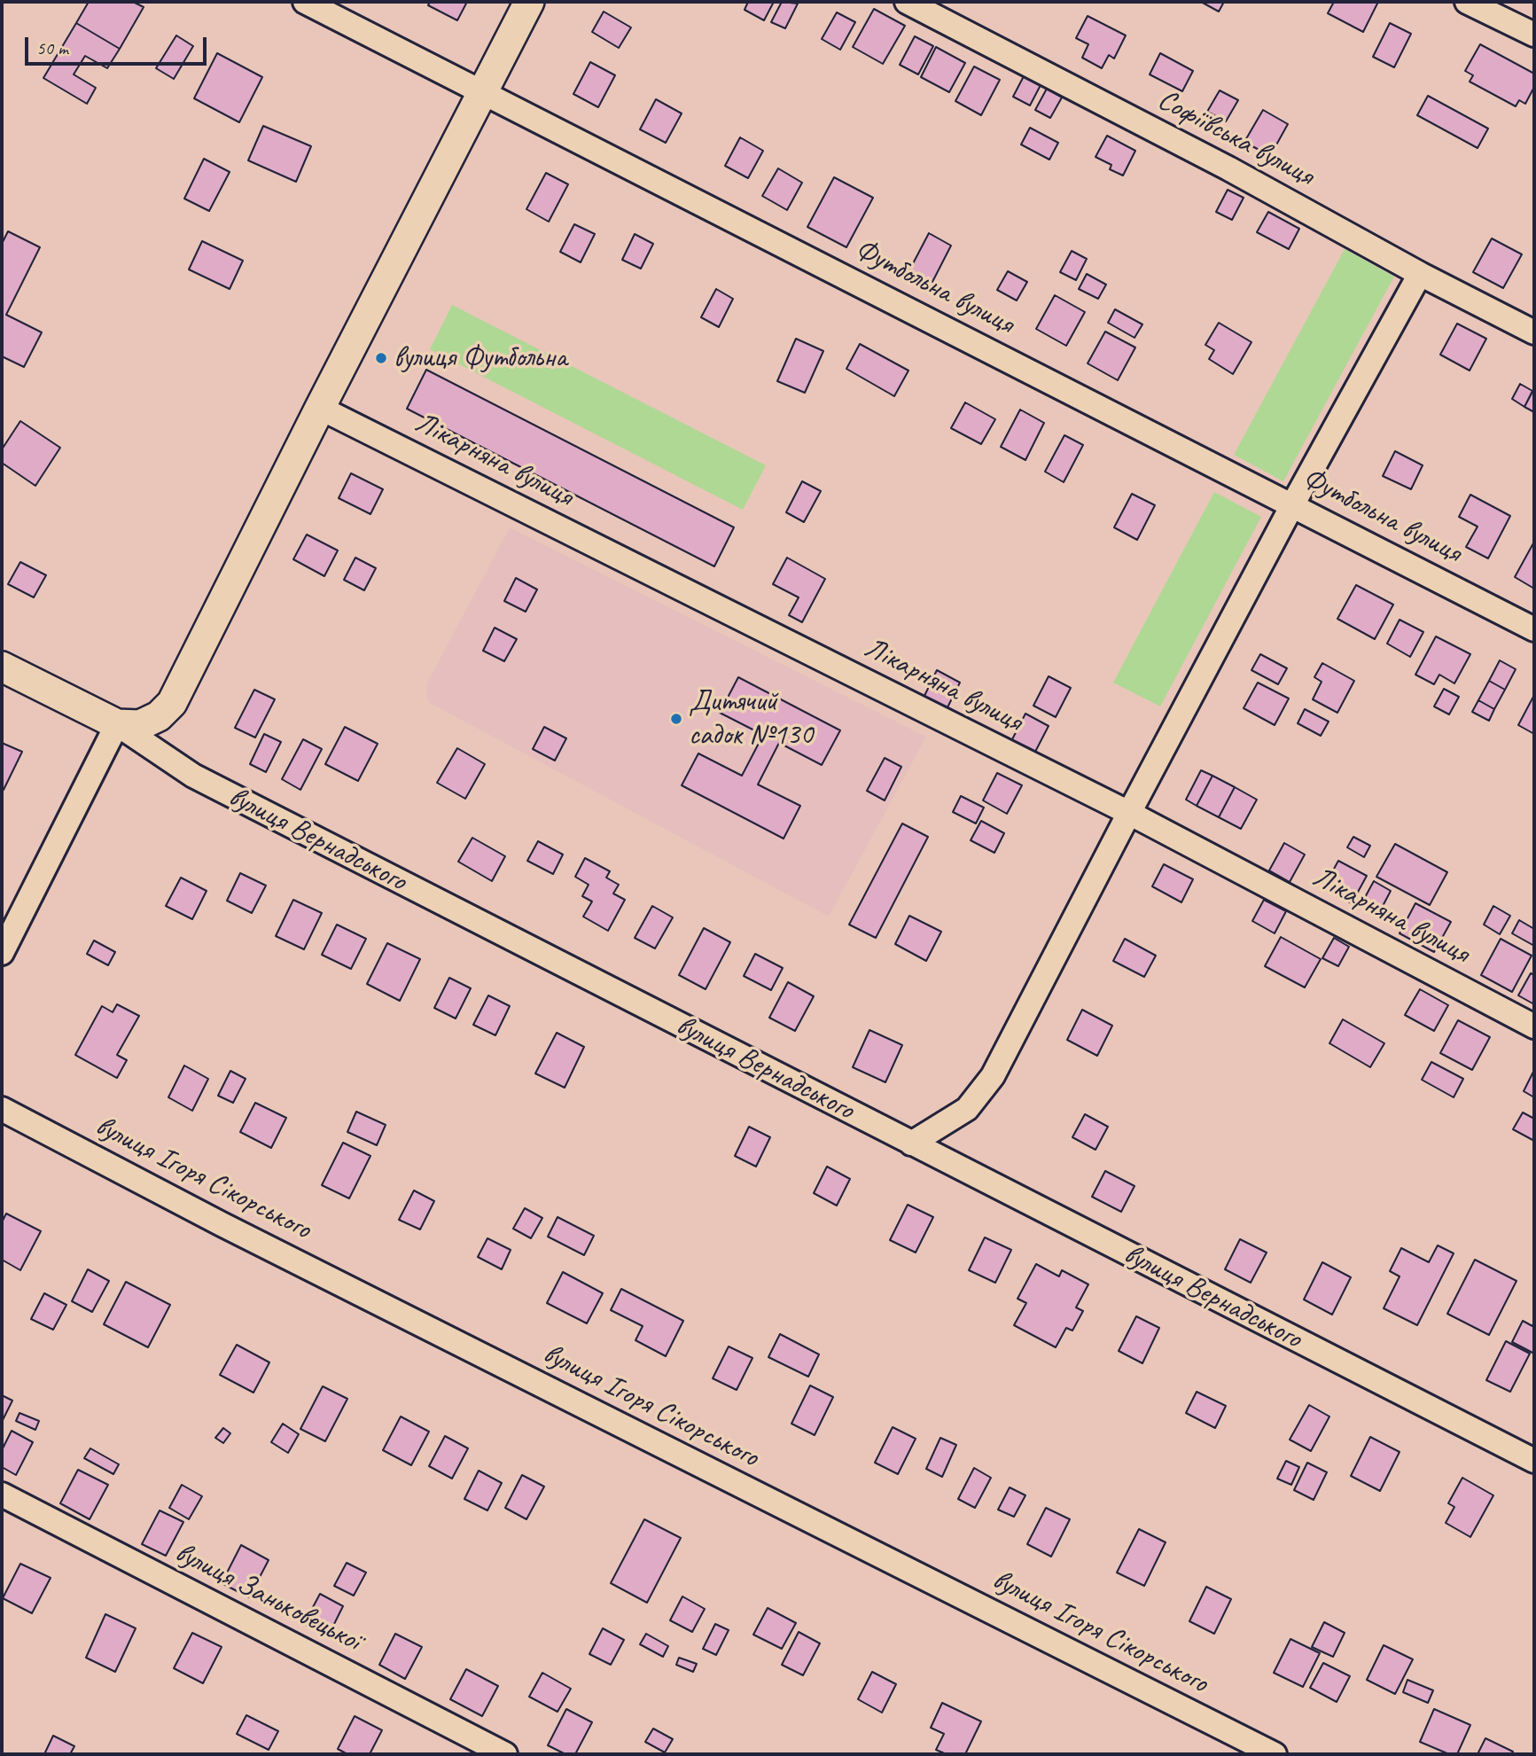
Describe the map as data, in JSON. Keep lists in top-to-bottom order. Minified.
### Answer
{"streets":{"street":["Софіївська вулиця","Футбольна вулиця","Лікарняна вулиця","вулиця Вернадського","вулиця Ігоря Сікорського","вулиця Заньковецької"]},"places":["вулиця Футбольна","Дитячий садок №130"],"scale_bar":"50 m"}
